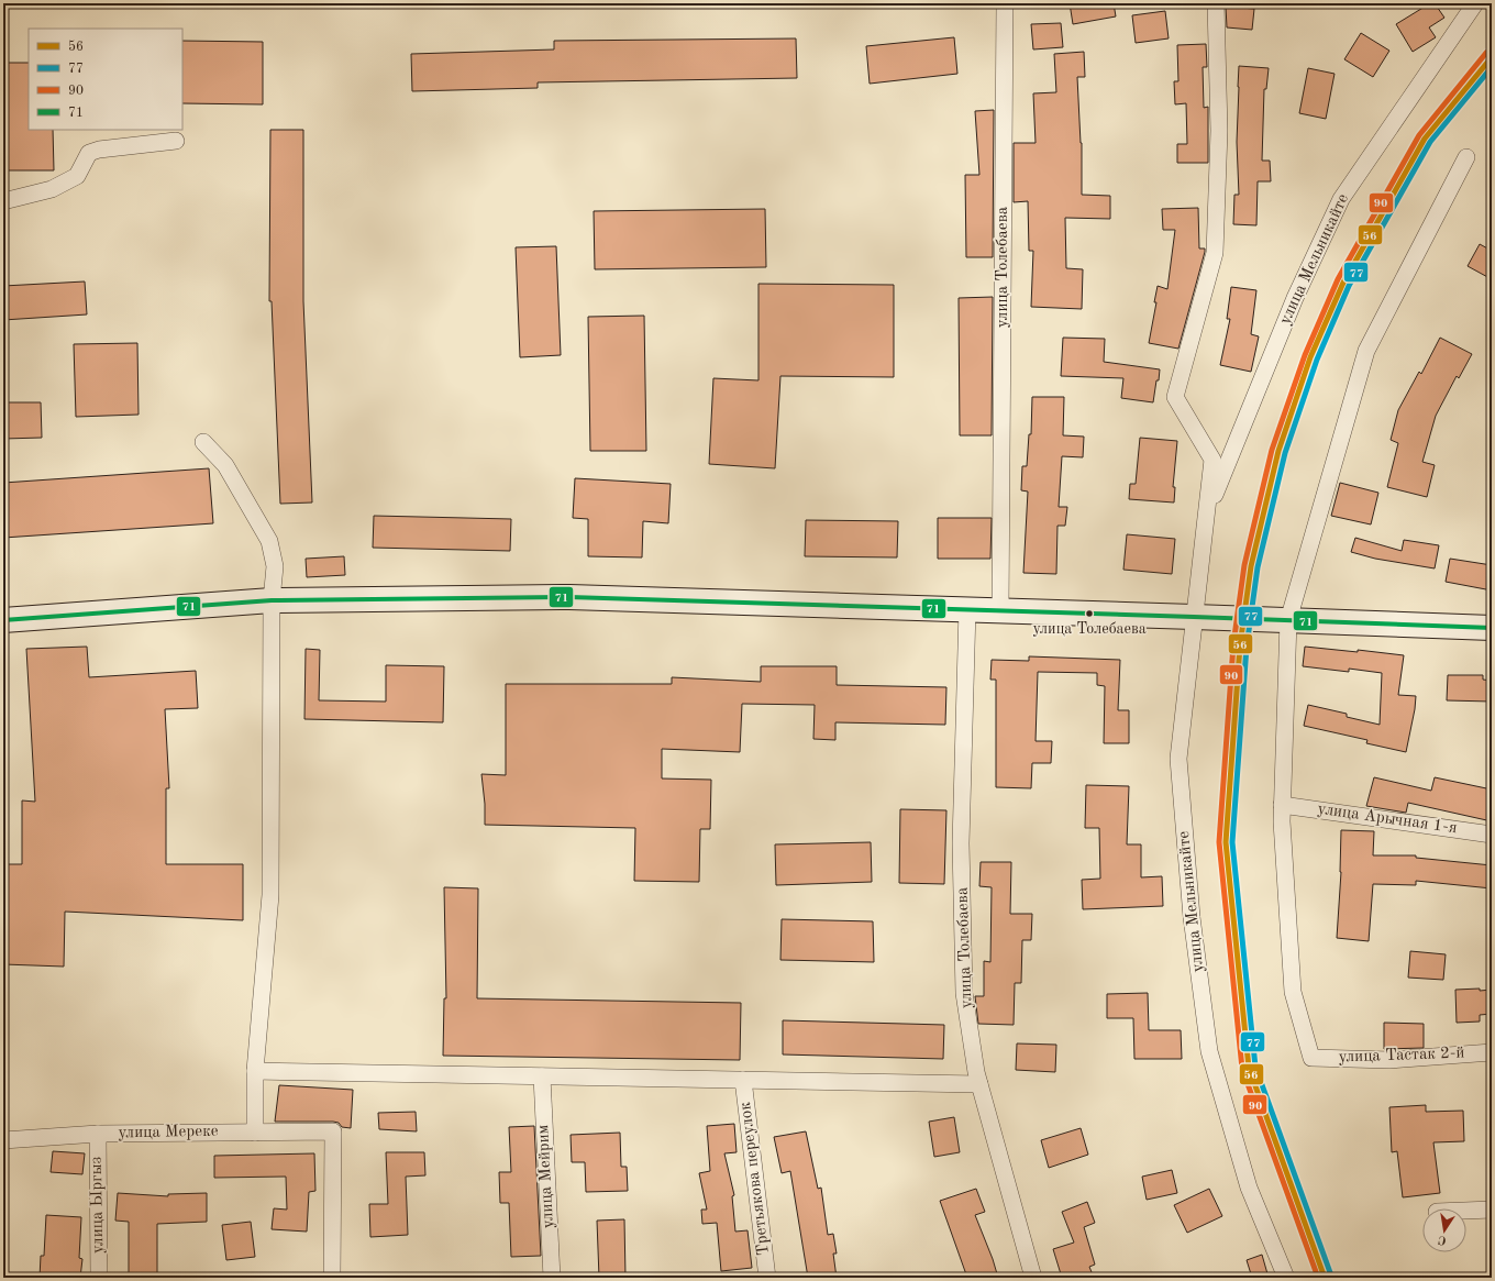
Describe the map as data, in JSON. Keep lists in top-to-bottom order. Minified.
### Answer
{"streets":{"street":["улица Мельникайте","улица Толебаева","улица Арычная 1-я","улица Тастак 2-й","улица Мереке","улица Мейрим","Третьякова переулок","улица Ыргыз"]},"crossings":[["улица Арычная 1-я","улица Тастак 2-й"],["улица Мереке","улица Ыргыз"]],"places":["улица Толебаева"],"lines":["transit line 90","transit line 56","transit line 77","transit line 71"],"legend":["56","77","90","71"],"north":"bottom"}
